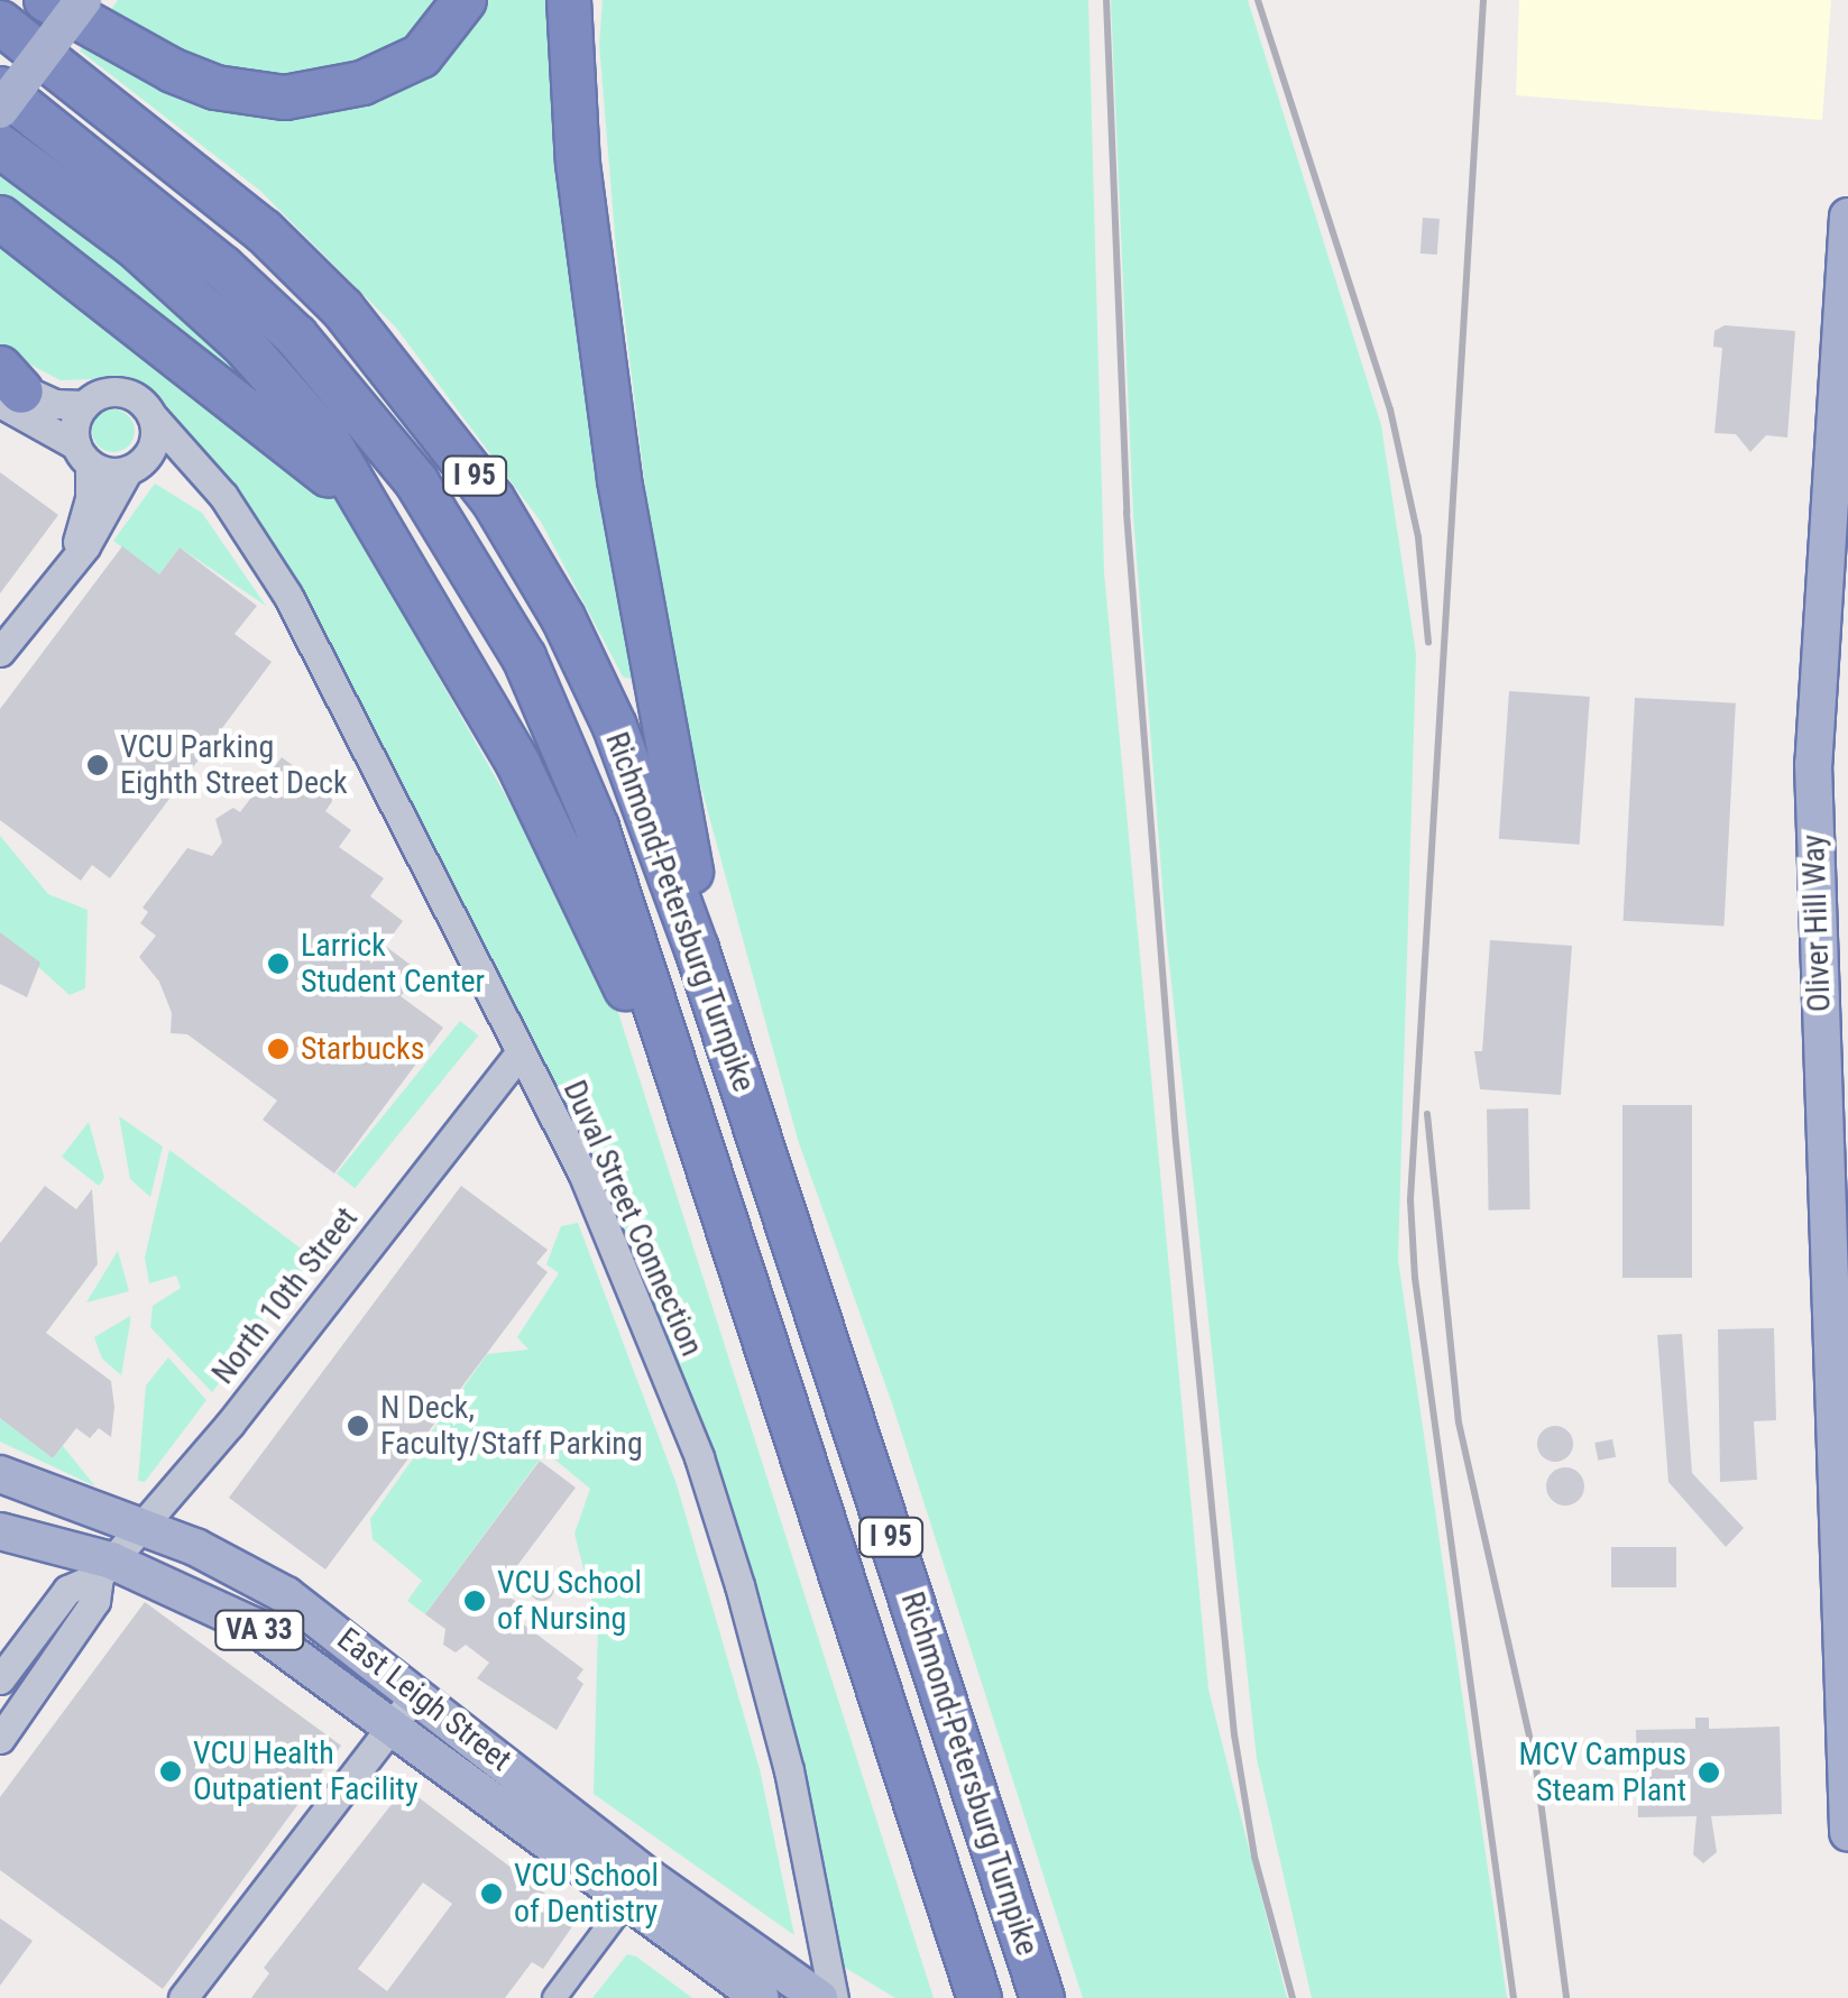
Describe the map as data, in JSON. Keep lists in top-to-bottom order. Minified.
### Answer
{"streets":{"highway":["I 95","Richmond-Petersburg Turnpike"],"main road":["Oliver Hill Way","VA 33","East Leigh Street"],"street":["Duval Street Connection","North 10th Street"]},"crossings":[["Duval Street Connection","North 10th Street"],["North 10th Street","East Leigh Street"],["VA 33","East Leigh Street"]],"places":["VCU Parking Eighth Street Deck","Larrick Student Center","Starbucks","N Deck, Faculty/Staff Parking","VCU School of Nursing","VCU Health Outpatient Facility","MCV Campus Steam Plant","VCU School of Dentistry"]}
